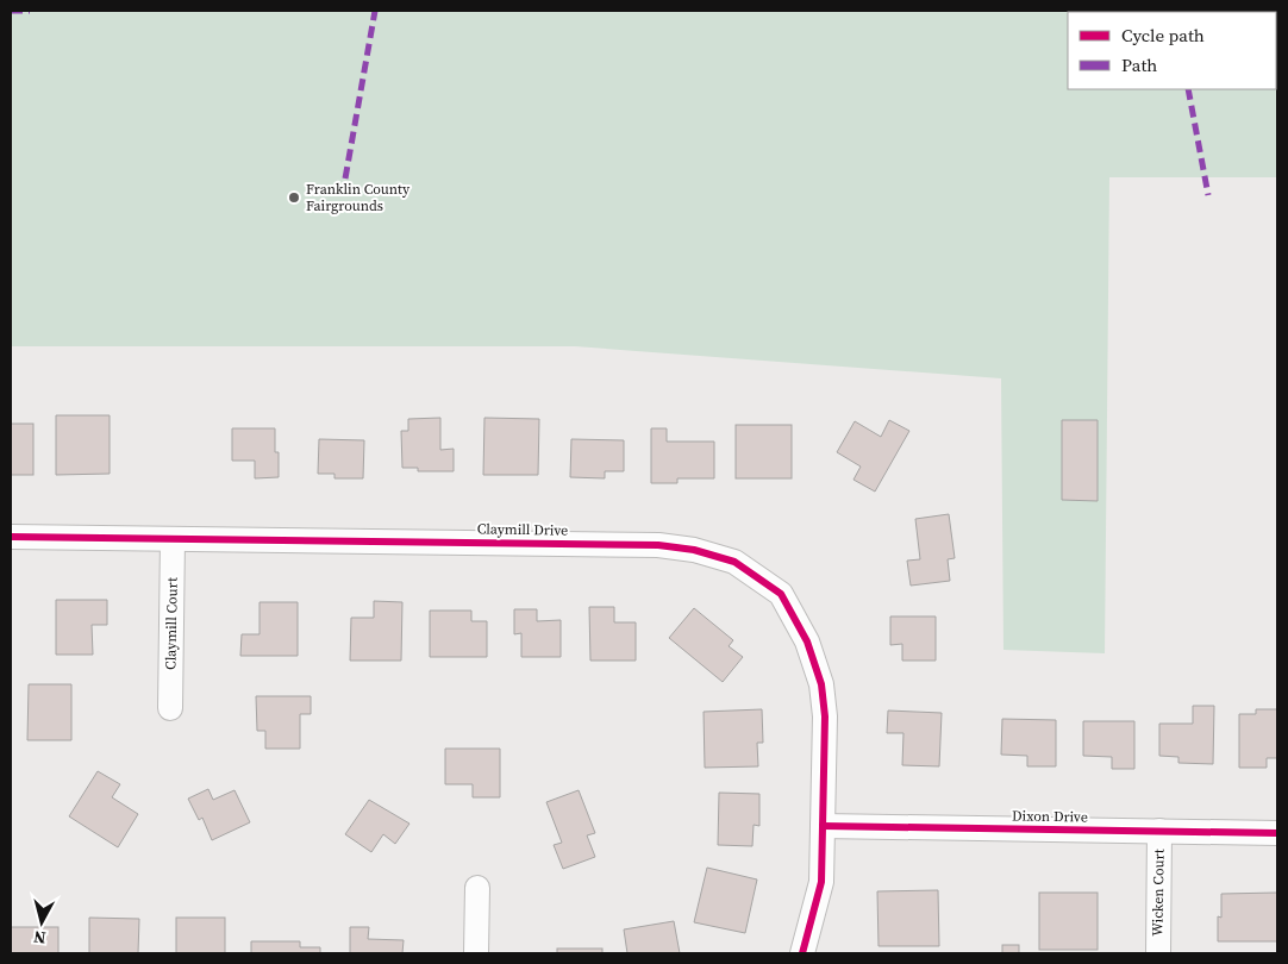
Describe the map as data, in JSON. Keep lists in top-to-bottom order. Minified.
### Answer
{"streets":{"street":["Claymill Drive","Claymill Court","Dixon Drive","Wicken Court"]},"crossings":[["Claymill Drive","Claymill Court"],["Claymill Drive","Dixon Drive"],["Dixon Drive","Wicken Court"]],"places":["Franklin County Fairgrounds"],"legend":["Cycle path","Path"],"north":"bottom"}
